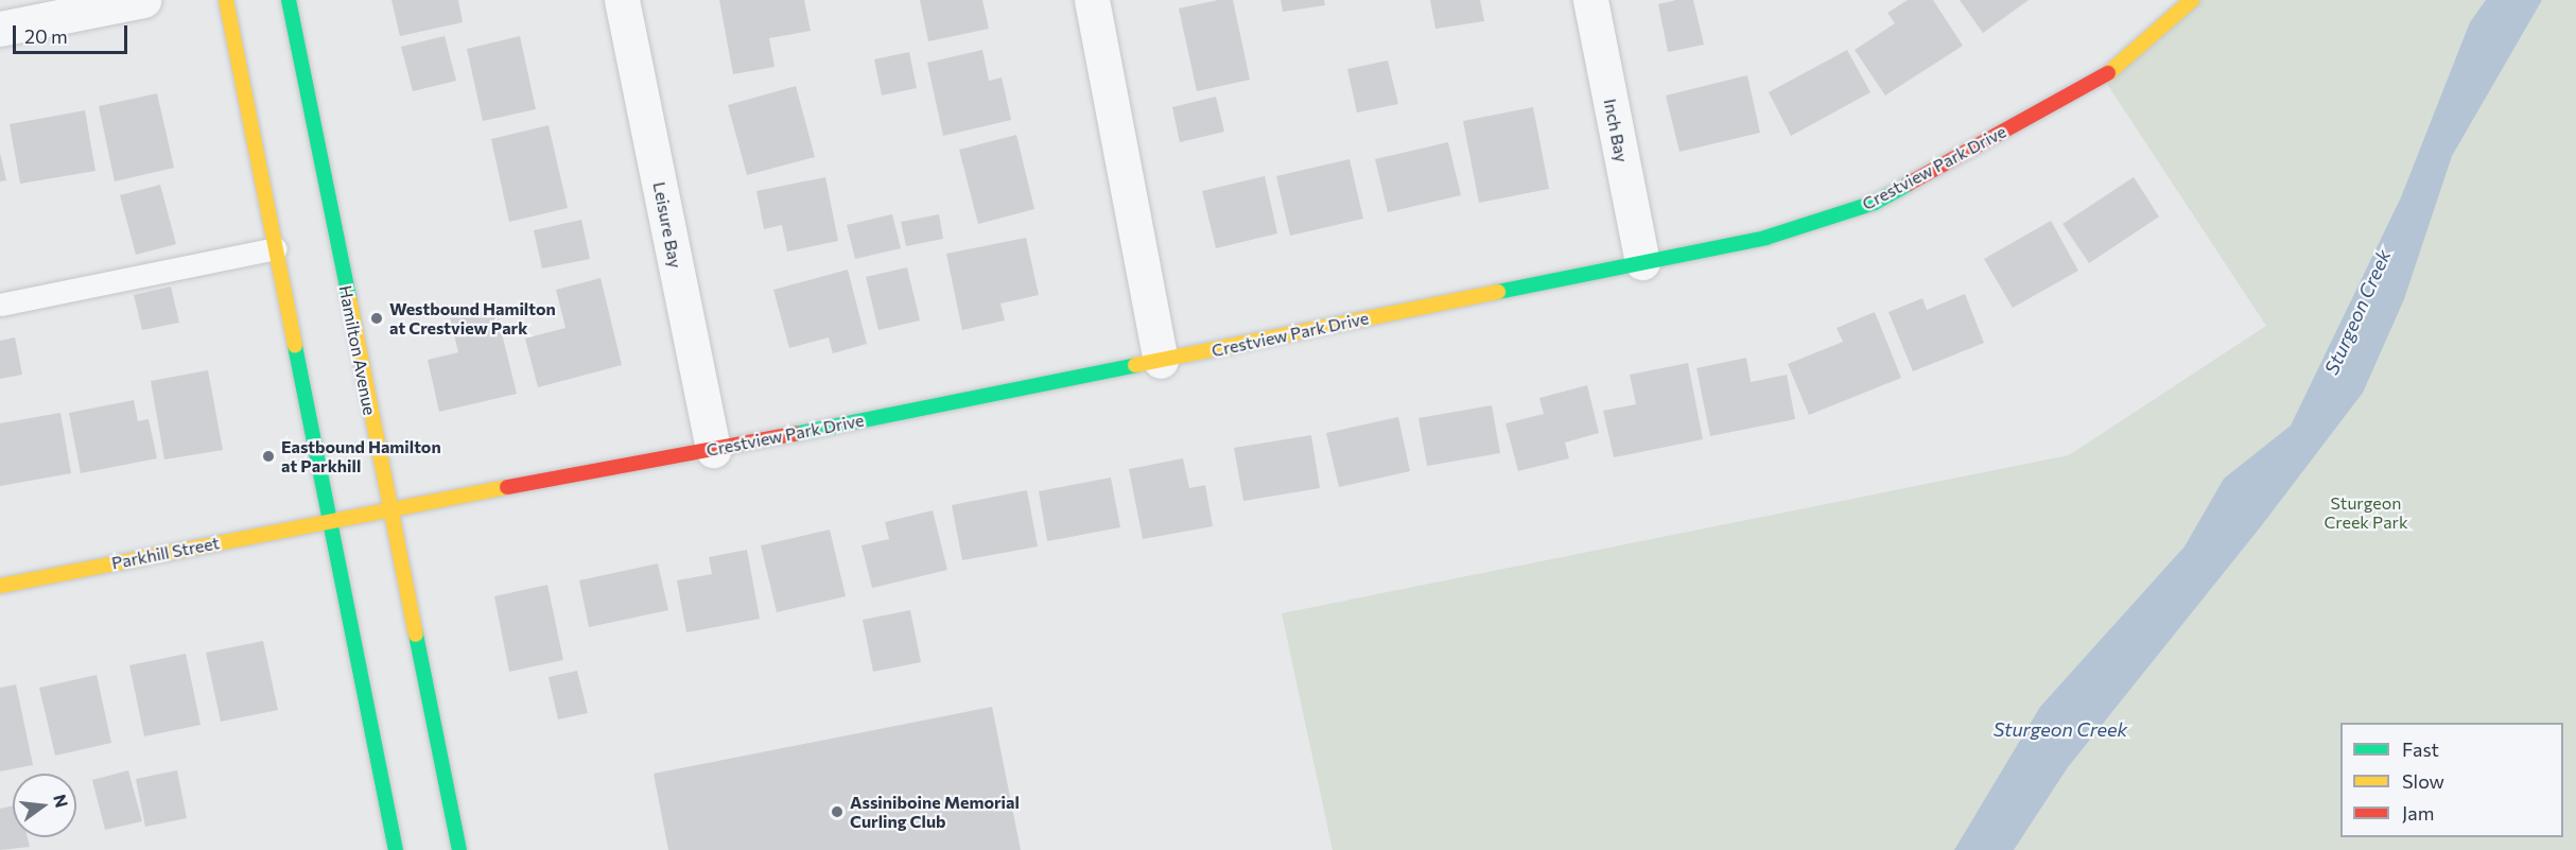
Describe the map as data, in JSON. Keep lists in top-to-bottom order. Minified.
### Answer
{"streets":{"street":["Inch Bay","Crestview Park Drive","Leisure Bay","Hamilton Avenue","Parkhill Street"]},"crossings":[["Inch Bay","Crestview Park Drive"],["Crestview Park Drive","Leisure Bay"],["Crestview Park Drive","Hamilton Avenue"],["Crestview Park Drive","Parkhill Street"]],"water":["Sturgeon Creek"],"parks":["Sturgeon Creek Park"],"places":["Westbound Hamilton at Crestview Park","Eastbound Hamilton at Parkhill","Assiniboine Memorial Curling Club"],"legend":["Fast","Slow","Jam"],"scale_bar":"20 m","north":"right"}
